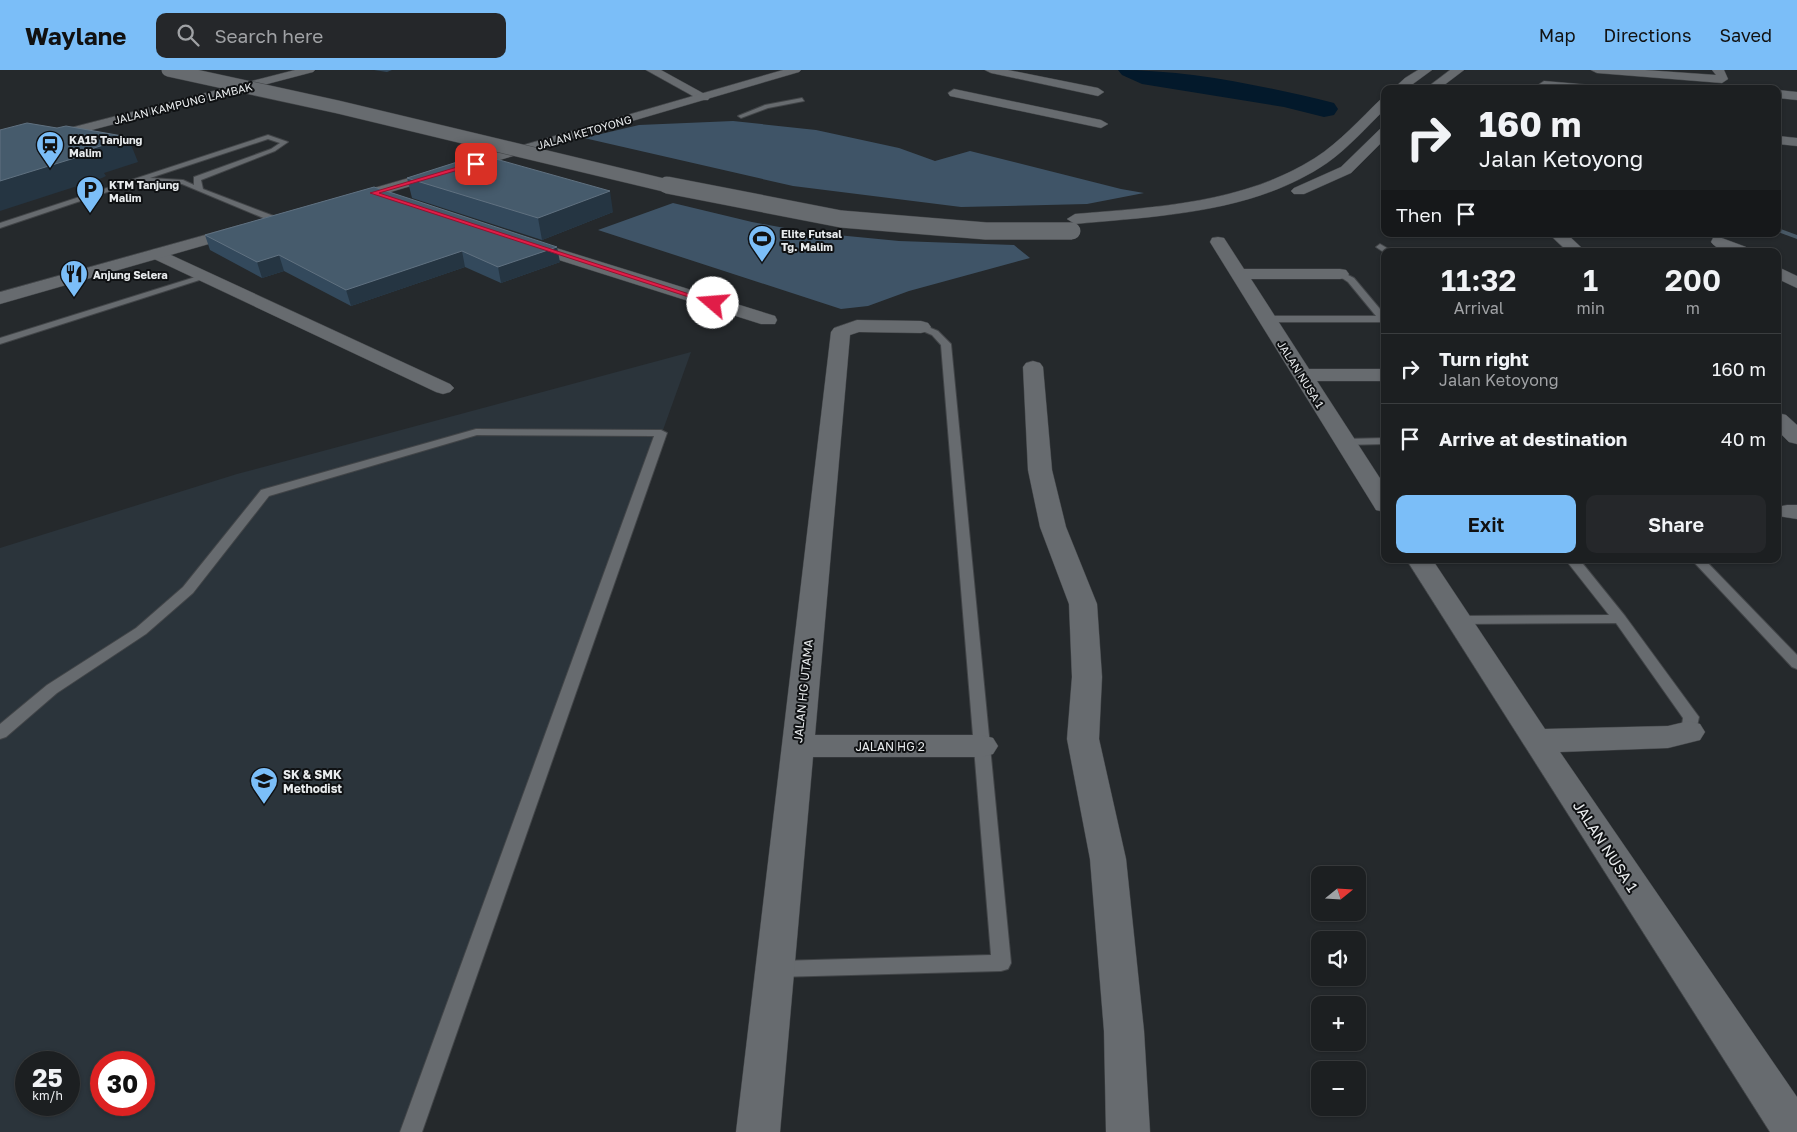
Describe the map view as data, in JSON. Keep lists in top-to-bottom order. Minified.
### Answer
{"streets":{"street":["JALAN KAMPUNG LAMBAK","JALAN KETOYONG","JALAN NUSA 1","JALAN HG UTAMA","JALAN HG 2"]},"crossings":[["JALAN HG UTAMA","JALAN HG 2"]],"places":{"station":["KA15 Tanjung Malim"],"parking":["KTM Tanjung Malim"],"sports":["Elite Futsal Tg. Malim"],"restaurant":["Anjung Selera"],"school or university":["SK & SMK Methodist"]},"north":"right","page":{"header":"Waylane","search":"Search here","nav":["Map","Directions","Saved"],"turn":["160 m","Jalan Ketoyong"],"then":"Then","eta":["11:32","Arrival","1","min","200","m"],"list":[{"name":"Turn right","note":"Jalan Ketoyong","value":"160 m"},{"name":"Arrive at destination","value":"40 m"}],"buttons":["Exit","Share"],"map_buttons":["+","−"],"speed":"25 km/h","limit":"30"}}
